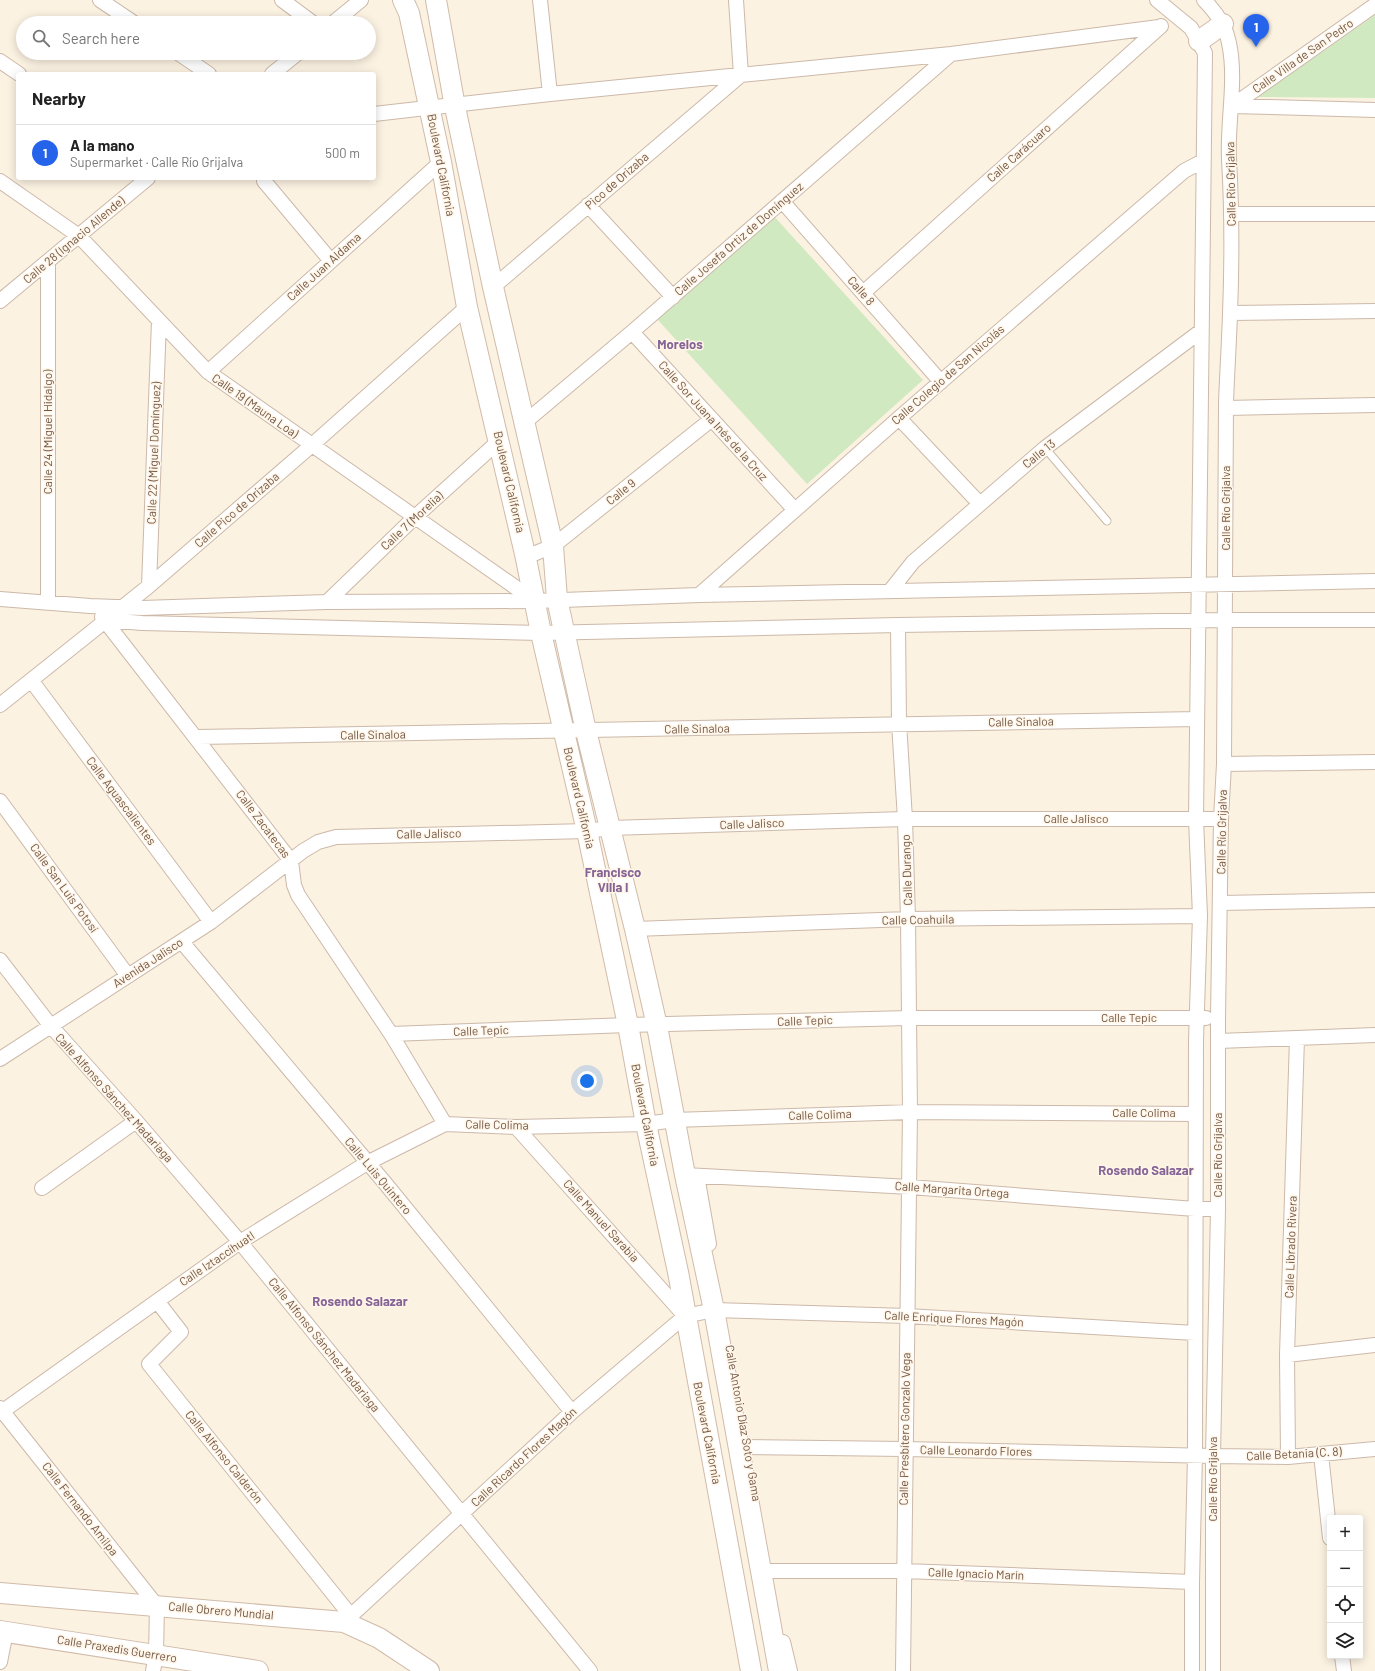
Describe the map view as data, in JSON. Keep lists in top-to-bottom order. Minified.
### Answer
{"streets":{"street":["Calle Villa de San Pedro","Calle Carácuaro","Boulevard California","Pico de Orizaba","Calle Río Grijalva","Calle Josefa Ortiz de Domínguez","Calle 28 (Ignacio Allende)","Calle Juan Aldama","Calle 8","Calle Colegio de San Nicolás","Calle 19 (Mauna Loa)","Calle Sor Juana Inés de la Cruz","Calle 24 (Miguel Hidalgo)","Calle 22 (Miguel Domínguez)","Calle 13","Calle 9","Calle Pico de Orizaba","Calle 7 (Morelia)","Calle Sinaloa","Calle Aguascalientes","Calle Jalisco","Calle Zacatecas","Calle Durango","Calle San Luis Potosí","Calle Coahuila","Avenida Jalisco","Calle Tepic","Calle Alfonso Sánchez Madariaga","Calle Colima","Calle Luis Quintero","Calle Margarita Ortega","Calle Manuel Sarabia","Calle Librado Rivera","Calle Iztaccíhuatl","Calle Enrique Flores Magón","Calle Presbítero Gonzalo Vega","Calle Leonardo Flores","Calle Betania (C. 8)","Calle Alfonso Calderón","Calle Ricardo Flores Magón","Calle Fernando Amilpa","Calle Ignacio Marín","Calle Obrero Mundial","Calle Praxedis Guerrero"]},"crossings":[["Calle Villa de San Pedro","Calle Río Grijalva"],["Calle Carácuaro","Calle Río Grijalva"],["Calle Carácuaro","Calle 8"],["Boulevard California","Pico de Orizaba"],["Boulevard California","Calle Josefa Ortiz de Domínguez"],["Boulevard California","Calle Juan Aldama"],["Boulevard California","Calle 19 (Mauna Loa)"],["Boulevard California","Calle 9"],["Boulevard California","Calle Pico de Orizaba"],["Boulevard California","Calle 7 (Morelia)"],["Boulevard California","Calle Sinaloa"],["Boulevard California","Calle Jalisco"],["Boulevard California","Calle Coahuila"],["Boulevard California","Calle Tepic"],["Boulevard California","Calle Colima"],["Boulevard California","Calle Margarita Ortega"],["Boulevard California","Calle Manuel Sarabia"],["Boulevard California","Calle Enrique Flores Magón"],["Boulevard California","Calle Leonardo Flores"],["Boulevard California","Calle Ricardo Flores Magón"],["Boulevard California","Calle Ignacio Marín"],["Calle Río Grijalva","Calle Colegio de San Nicolás"],["Calle Río Grijalva","Calle 13"],["Calle Río Grijalva","Calle Sinaloa"],["Calle Río Grijalva","Calle Jalisco"],["Calle Río Grijalva","Calle Coahuila"],["Calle Río Grijalva","Calle Tepic"],["Calle Río Grijalva","Calle Colima"],["Calle Río Grijalva","Calle Margarita Ortega"],["Calle Río Grijalva","Calle Enrique Flores Magón"],["Calle Río Grijalva","Calle Leonardo Flores"],["Calle Río Grijalva","Calle Betania (C. 8)"],["Calle Río Grijalva","Calle Ignacio Marín"],["Calle Josefa Ortiz de Domínguez","Calle 8"],["Calle Josefa Ortiz de Domínguez","Calle Sor Juana Inés de la Cruz"],["Calle 28 (Ignacio Allende)","Calle 19 (Mauna Loa)"],["Calle 28 (Ignacio Allende)","Calle 24 (Miguel Hidalgo)"],["Calle Juan Aldama","Calle 19 (Mauna Loa)"],["Calle 8","Calle Colegio de San Nicolás"],["Calle Colegio de San Nicolás","Calle Sor Juana Inés de la Cruz"],["Calle 19 (Mauna Loa)","Calle 22 (Miguel Domínguez)"],["Calle 19 (Mauna Loa)","Calle Pico de Orizaba"],["Calle 19 (Mauna Loa)","Calle 7 (Morelia)"],["Calle Sor Juana Inés de la Cruz","Calle 9"],["Calle 22 (Miguel Domínguez)","Calle Pico de Orizaba"],["Calle Pico de Orizaba","Calle Aguascalientes"],["Calle Pico de Orizaba","Calle Zacatecas"],["Calle Sinaloa","Calle Zacatecas"],["Calle Sinaloa","Calle Durango"],["Calle Aguascalientes","Avenida Jalisco"],["Calle Jalisco","Calle Zacatecas"],["Calle Jalisco","Calle Durango"],["Calle Jalisco","Avenida Jalisco"],["Calle Zacatecas","Avenida Jalisco"],["Calle Zacatecas","Calle Tepic"],["Calle Zacatecas","Calle Colima"],["Calle Zacatecas","Calle Iztaccíhuatl"],["Calle Durango","Calle Coahuila"],["Calle Durango","Calle Tepic"],["Calle Durango","Calle Colima"],["Calle Durango","Calle Margarita Ortega"],["Calle Durango","Calle Presbítero Gonzalo Vega"],["Calle San Luis Potosí","Avenida Jalisco"],["Avenida Jalisco","Calle Alfonso Sánchez Madariaga"],["Avenida Jalisco","Calle Luis Quintero"],["Calle Alfonso Sánchez Madariaga","Calle Iztaccíhuatl"],["Calle Alfonso Sánchez Madariaga","Calle Ricardo Flores Magón"],["Calle Colima","Calle Manuel Sarabia"],["Calle Colima","Calle Iztaccíhuatl"],["Calle Luis Quintero","Calle Iztaccíhuatl"],["Calle Luis Quintero","Calle Ricardo Flores Magón"],["Calle Margarita Ortega","Calle Presbítero Gonzalo Vega"],["Calle Manuel Sarabia","Calle Ricardo Flores Magón"],["Calle Librado Rivera","Calle Betania (C. 8)"],["Calle Iztaccíhuatl","Calle Alfonso Calderón"],["Calle Iztaccíhuatl","Calle Fernando Amilpa"],["Calle Enrique Flores Magón","Calle Presbítero Gonzalo Vega"],["Calle Enrique Flores Magón","Calle Ricardo Flores Magón"],["Calle Presbítero Gonzalo Vega","Calle Leonardo Flores"],["Calle Presbítero Gonzalo Vega","Calle Ignacio Marín"],["Calle Leonardo Flores","Calle Betania (C. 8)"],["Calle Alfonso Calderón","Calle Ricardo Flores Magón"],["Calle Alfonso Calderón","Calle Obrero Mundial"],["Calle Ricardo Flores Magón","Calle Obrero Mundial"],["Calle Fernando Amilpa","Calle Obrero Mundial"]],"districts":["Morelos","Francisco Villa I","Rosendo Salazar","Rosendo Salazar"],"page":{"pins":"1","search":"Search here","heading":"Nearby","list":[{"mark":"1","name":"A la mano","note":"Supermarket · Calle Río Grijalva","value":"500 m"}],"map_buttons":["+","−"]}}
